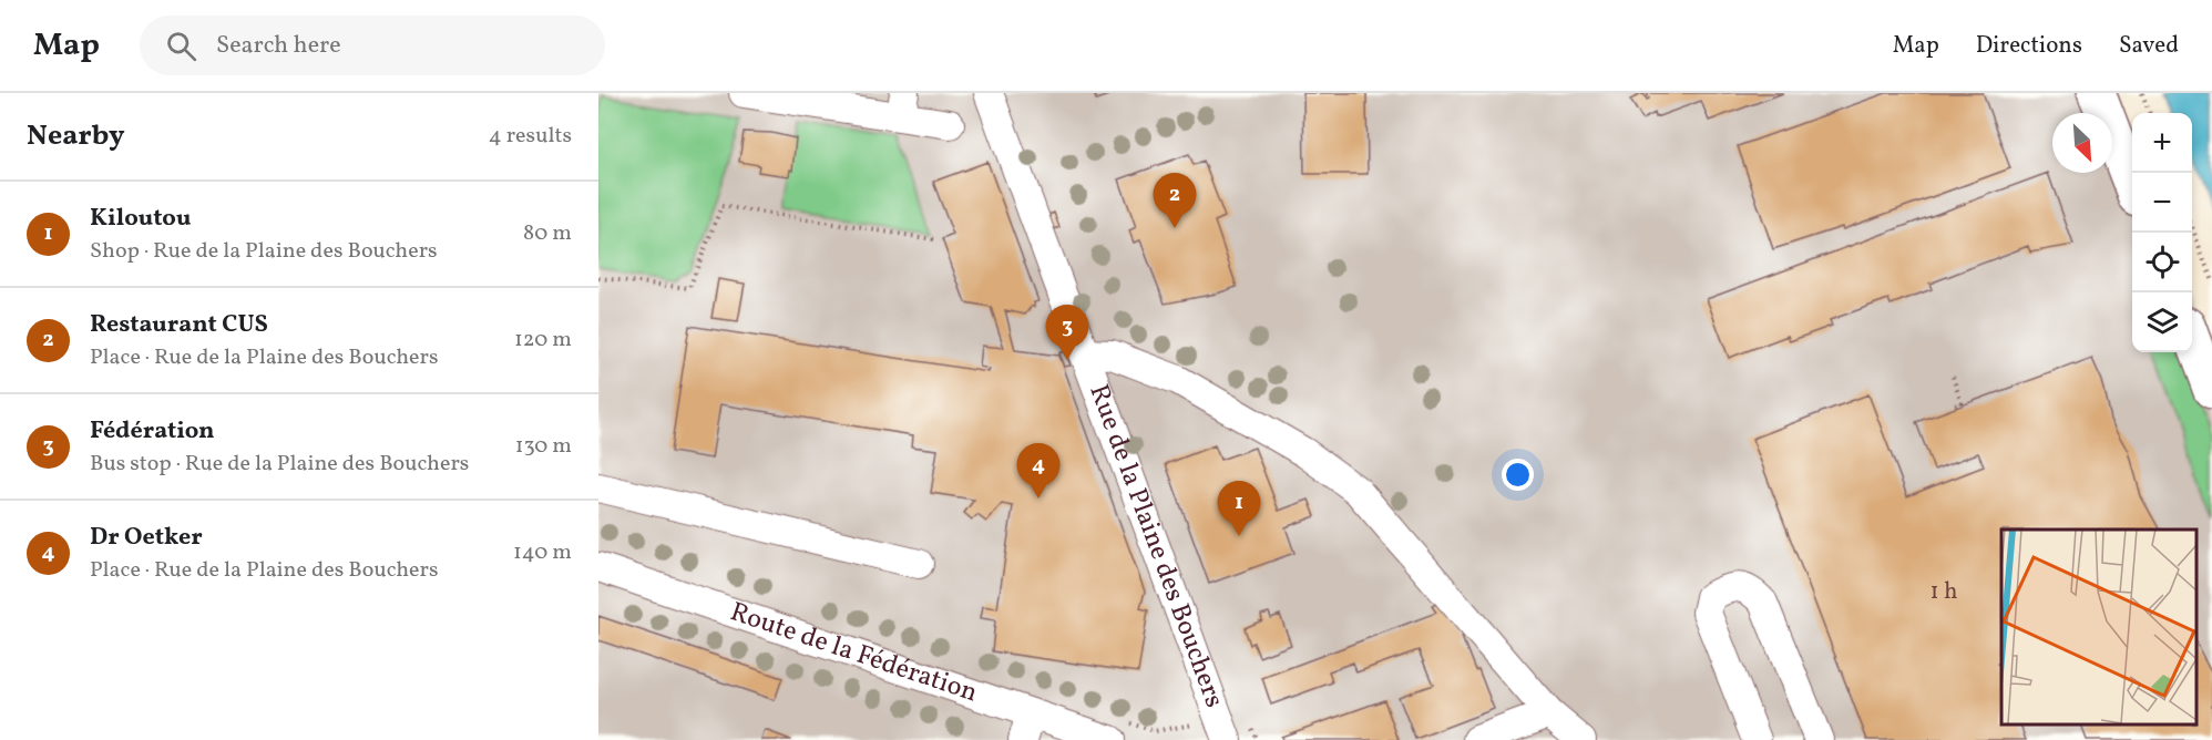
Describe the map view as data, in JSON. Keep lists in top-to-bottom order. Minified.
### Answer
{"streets":{"street":["Rue de la Plaine des Bouchers","Route de la Fédération"]},"house_numbers":["1 h"],"north":"bottom right","page":{"header":"Map","search":"Search here","nav":["Map","Directions","Saved"],"heading":["Nearby","4 results"],"map_buttons":["+","−"],"pins":["2","3","4","1"],"list":[{"mark":"1","name":"Kiloutou","note":"Shop · Rue de la Plaine des Bouchers","value":"80 m"},{"mark":"2","name":"Restaurant CUS","note":"Place · Rue de la Plaine des Bouchers","value":"120 m"},{"mark":"3","name":"Fédération","note":"Bus stop · Rue de la Plaine des Bouchers","value":"130 m"},{"mark":"4","name":"Dr Oetker","note":"Place · Rue de la Plaine des Bouchers","value":"140 m"}]}}
